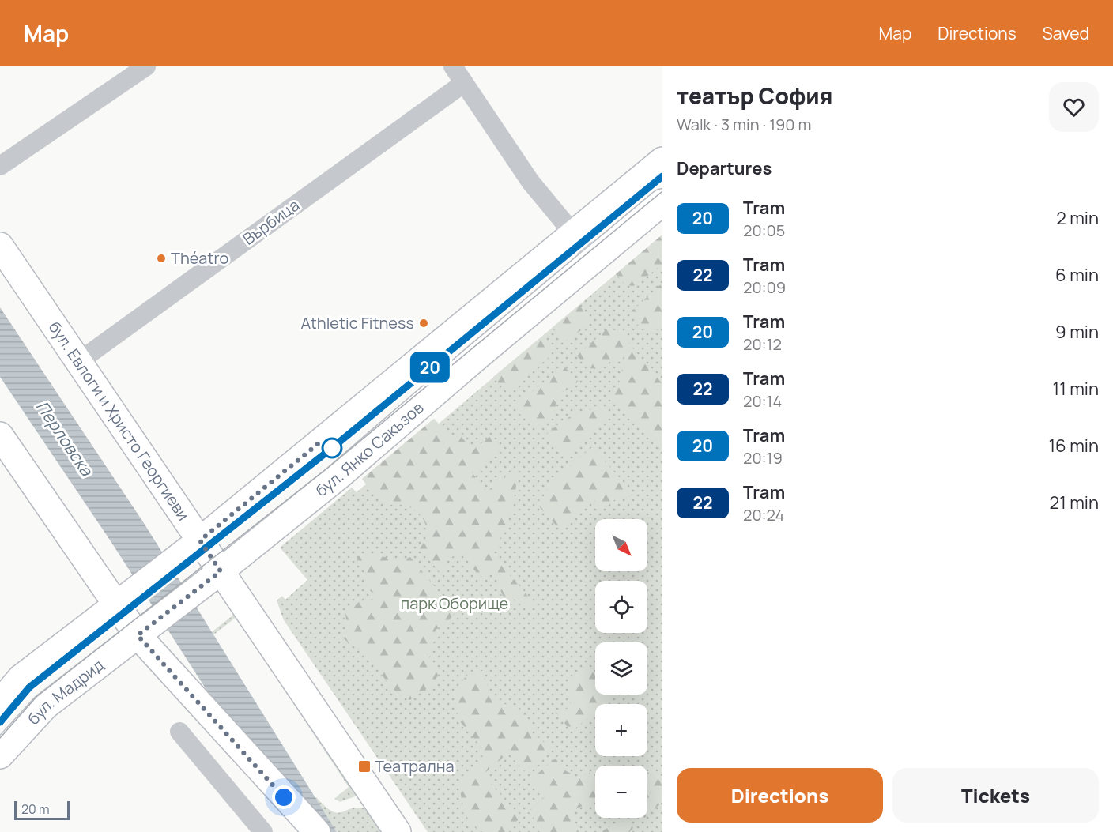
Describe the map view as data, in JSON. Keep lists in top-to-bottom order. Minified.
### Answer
{"streets":{"main road":["бул. Евлоги и Христо Георгиеви","бул. Янко Сакъзов","бул. Мадрид"],"street":["Върбица"]},"crossings":[["Върбица","бул. Евлоги и Христо Георгиеви"],["бул. Евлоги и Христо Георгиеви","бул. Янко Сакъзов"],["бул. Янко Сакъзов","бул. Мадрид"]],"water":["Перловска"],"parks":["парк Оборище"],"places":{"other":["Théatro","Athletic Fitness"],"transit":["Театрална"]},"lines":["tram line 20"],"scale_bar":"20 m","north":"bottom right","page":{"header":"Map","nav":["Map","Directions","Saved"],"on_map":"20","heading":[["театър София","Walk · 3 min · 190 m"],"Departures"],"list":[{"mark":"20","name":"Tram","note":"20:05","value":"2 min"},{"mark":"22","name":"Tram","note":"20:09","value":"6 min"},{"mark":"20","name":"Tram","note":"20:12","value":"9 min"},{"mark":"22","name":"Tram","note":"20:14","value":"11 min"},{"mark":"20","name":"Tram","note":"20:19","value":"16 min"},{"mark":"22","name":"Tram","note":"20:24","value":"21 min"}],"map_buttons":["+","−"],"buttons":["Directions","Tickets"],"scale":"20 m"}}
